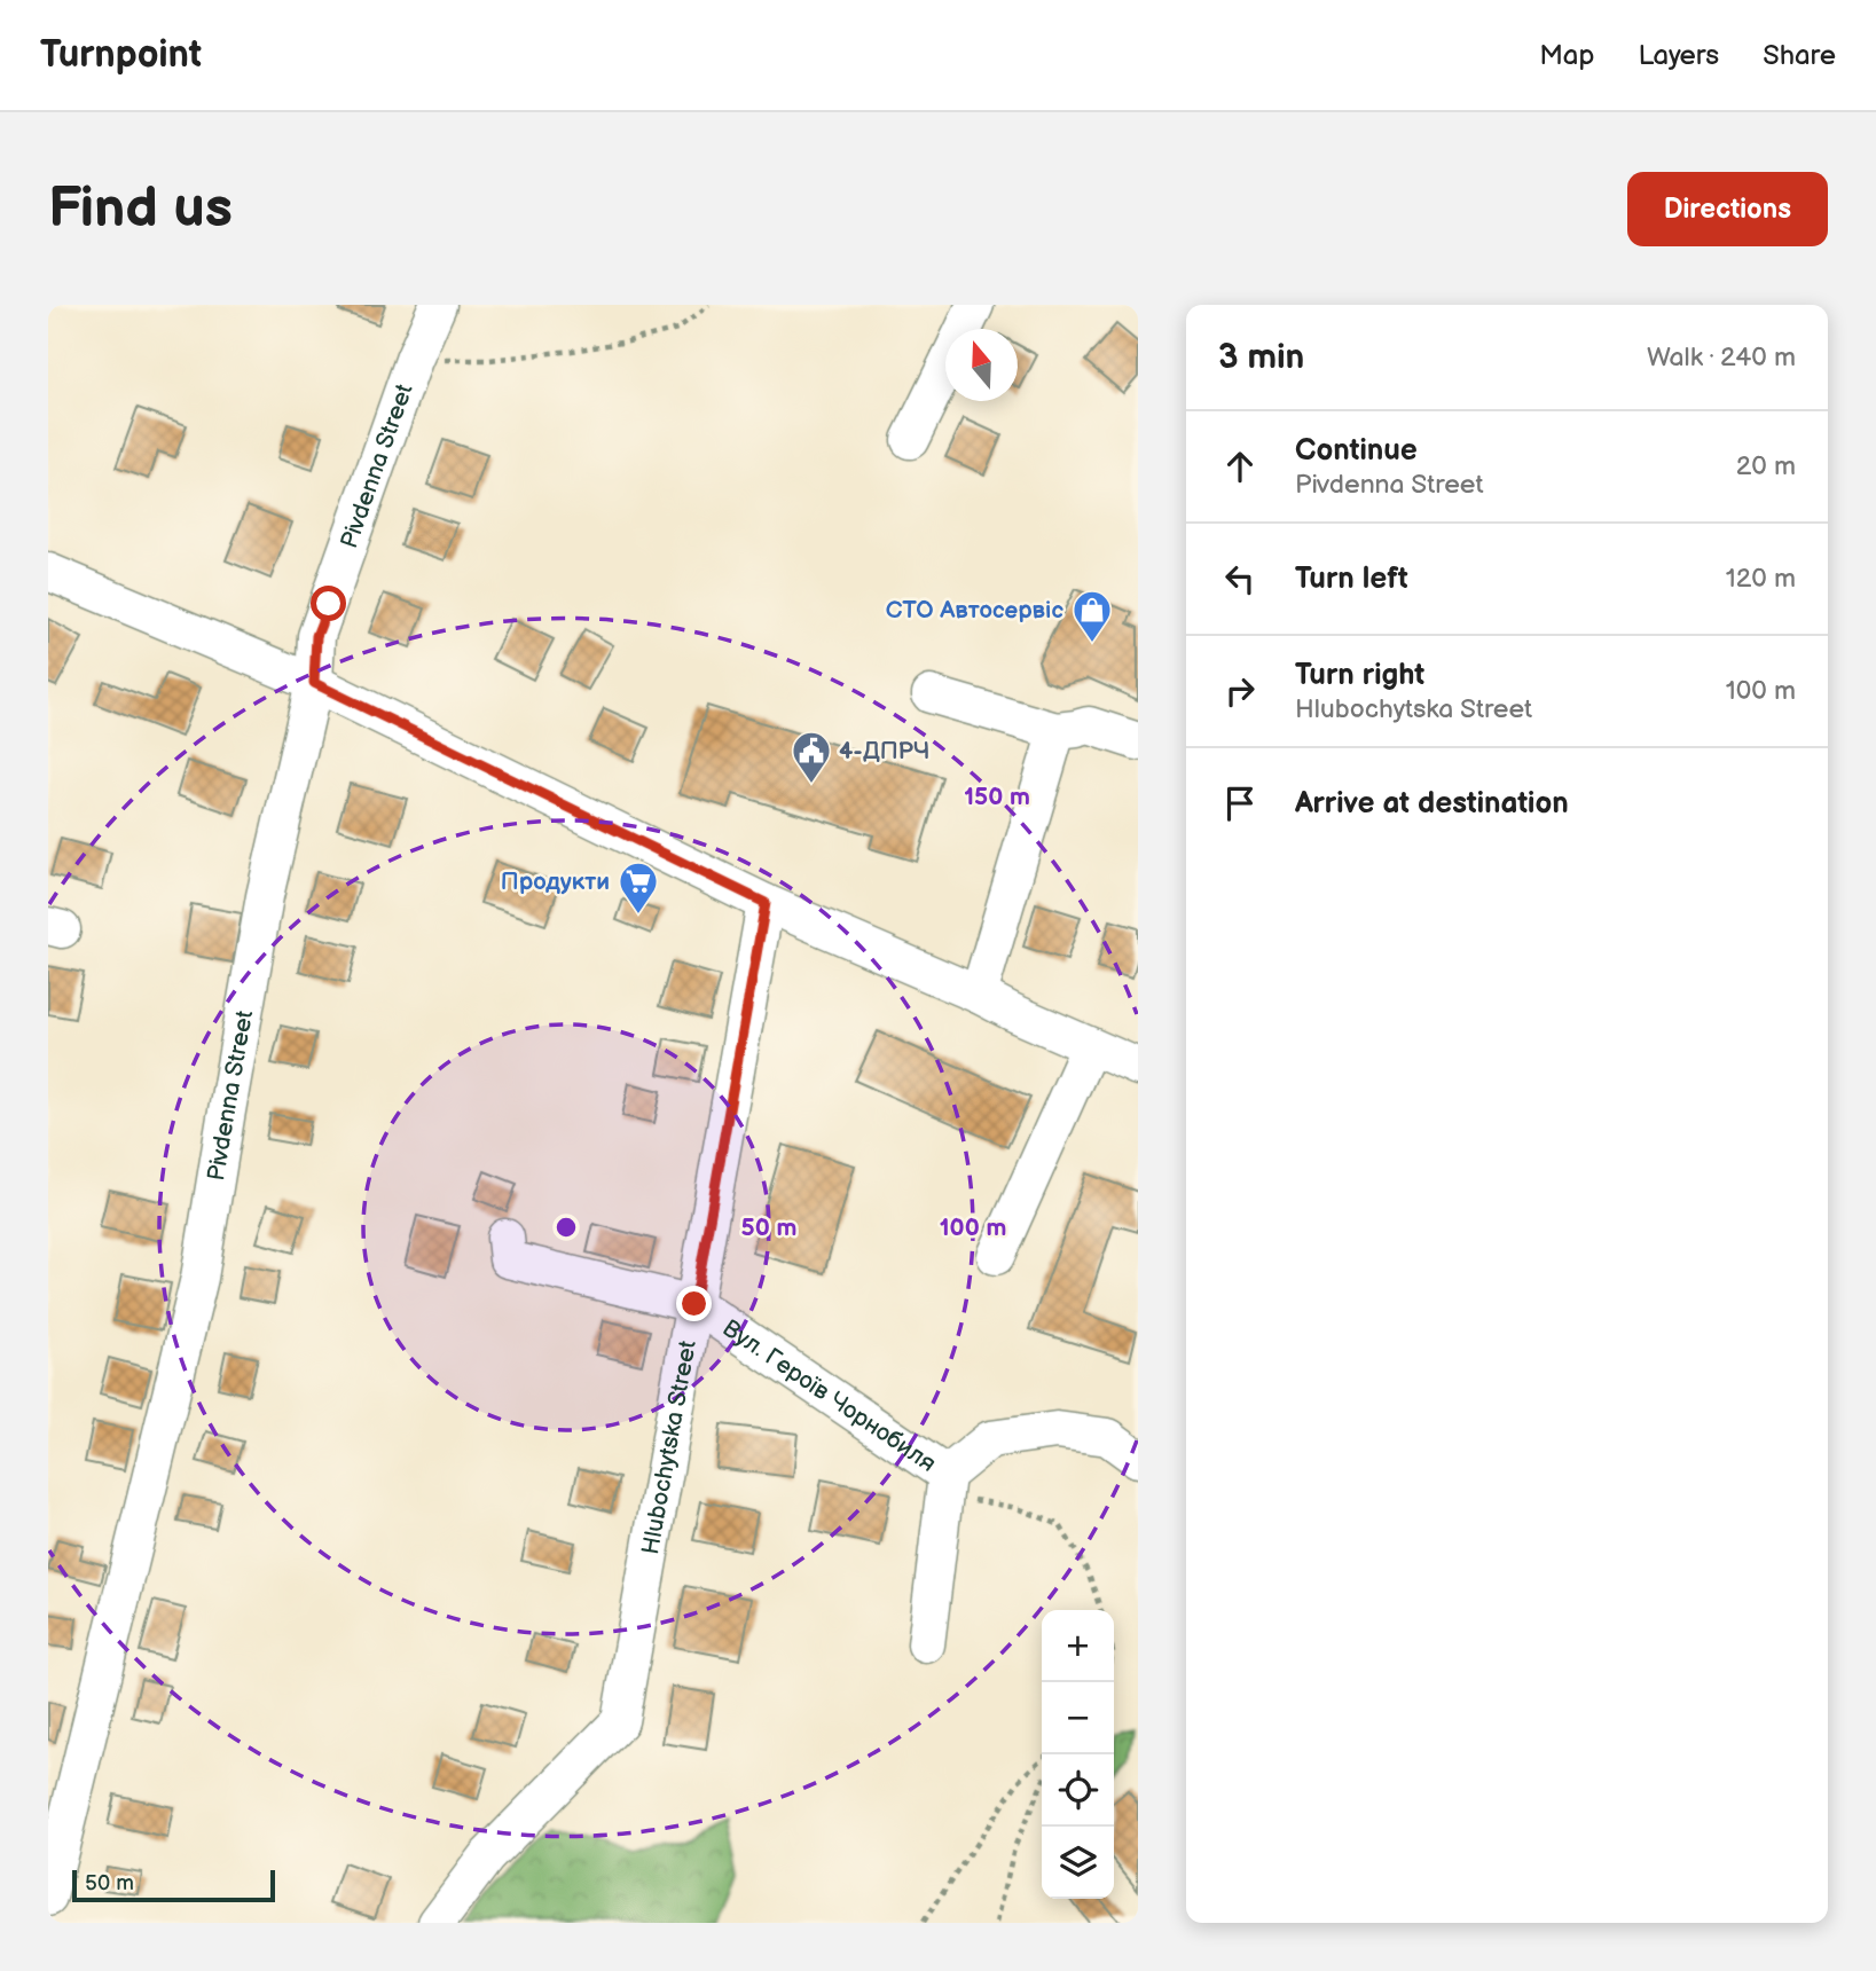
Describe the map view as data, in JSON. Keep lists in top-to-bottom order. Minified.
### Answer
{"streets":{"street":["Pivdenna Street","Вул. Героїв Чорнобиля","Hlubochytska Street"]},"crossings":[["Вул. Героїв Чорнобиля","Hlubochytska Street"]],"places":{"shop":["СТО Автосервіс"],"public building":["4-ДПРЧ"],"supermarket":["Продукти"]},"scale_bar":"50 m","north":"top","page":{"header":"Turnpoint","nav":["Map","Layers","Share"],"buttons":"Directions","title":"Find us","heading":["3 min","Walk · 240 m"],"list":[["Continue","Pivdenna Street","20 m"],["Turn left","120 m"],["Turn right","Hlubochytska Street","100 m"],"Arrive at destination"],"map_buttons":["+","−"],"scale":"50 m"},"rings":["150 m","50 m","100 m"]}
